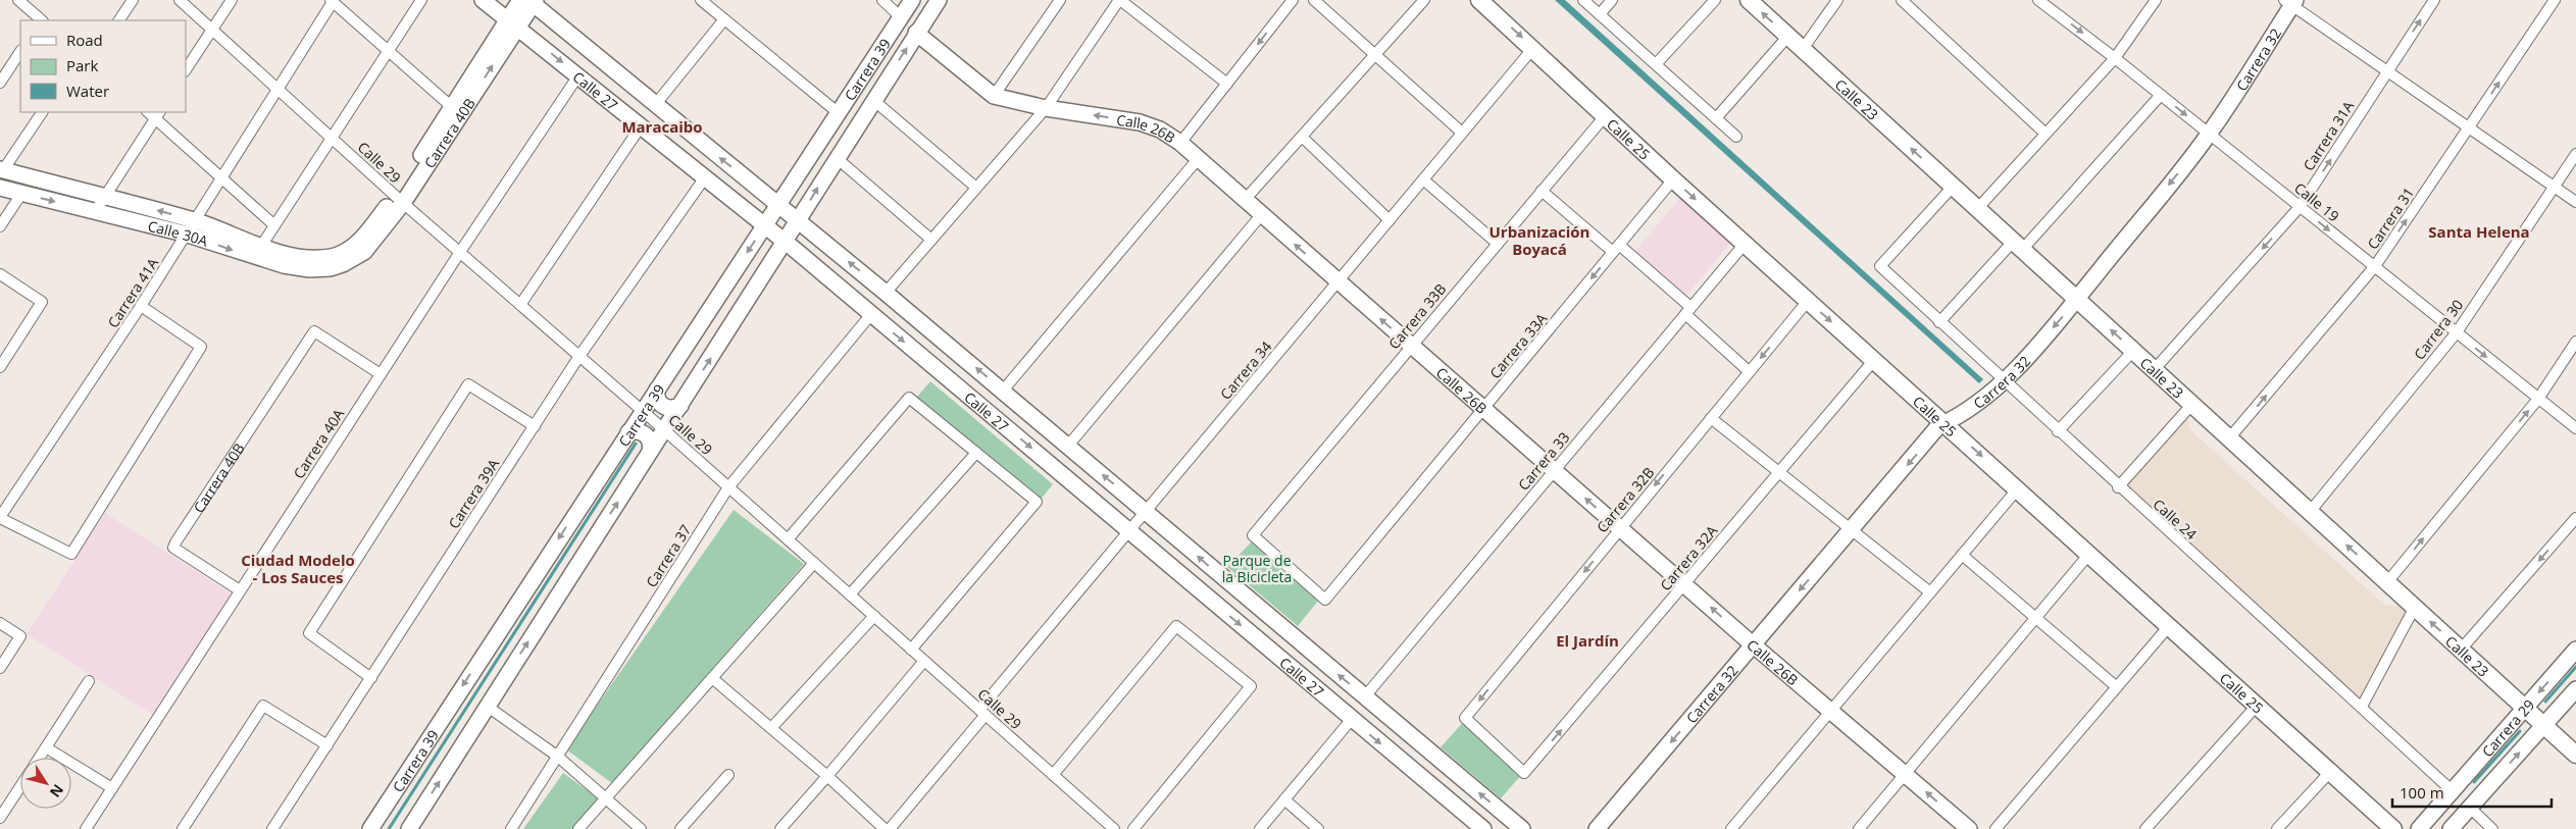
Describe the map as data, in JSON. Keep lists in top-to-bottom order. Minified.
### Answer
{"streets":{"main road":["Carrera 32","Carrera 39","Calle 27","Calle 23","Calle 26B","Carrera 40B","Calle 25","Calle 30A","Carrera 29"],"street":["Carrera 31A","Calle 29","Calle 19","Carrera 31","Carrera 41A","Carrera 33B","Carrera 30","Carrera 33A","Carrera 34","Carrera 40A","Carrera 33","Carrera 39A","Carrera 32B","Calle 24","Carrera 37","Carrera 32A"]},"crossings":[["Carrera 32","Calle 23"],["Carrera 32","Calle 26B"],["Carrera 32","Calle 25"],["Carrera 32","Calle 19"],["Carrera 32","Calle 24"],["Carrera 39","Calle 27"],["Carrera 39","Calle 26B"],["Carrera 39","Calle 29"],["Calle 27","Carrera 40B"],["Calle 27","Carrera 34"],["Calle 27","Carrera 40A"],["Calle 27","Carrera 33"],["Calle 27","Carrera 39A"],["Calle 27","Carrera 37"],["Calle 23","Carrera 31A"],["Calle 23","Carrera 31"],["Calle 23","Carrera 30"],["Calle 23","Calle 24"],["Calle 23","Carrera 29"],["Calle 26B","Carrera 33B"],["Calle 26B","Carrera 33A"],["Calle 26B","Carrera 34"],["Calle 26B","Carrera 33"],["Calle 26B","Carrera 32B"],["Calle 26B","Carrera 32A"],["Carrera 40B","Calle 29"],["Carrera 40B","Calle 30A"],["Carrera 40B","Carrera 40A"],["Carrera 31A","Calle 19"],["Calle 25","Carrera 33B"],["Calle 25","Carrera 33A"],["Calle 25","Carrera 34"],["Calle 25","Carrera 33"],["Calle 25","Carrera 32B"],["Calle 25","Carrera 32A"],["Calle 29","Carrera 41A"],["Calle 29","Carrera 34"],["Calle 29","Carrera 40A"],["Calle 29","Carrera 39A"],["Calle 29","Carrera 37"],["Calle 19","Carrera 31"],["Calle 19","Carrera 30"],["Calle 30A","Carrera 41A"],["Carrera 33B","Carrera 33A"],["Carrera 32B","Carrera 32A"],["Calle 24","Carrera 29"]],"one_way":["Carrera 32","Calle 23","Calle 26B","Calle 19","Carrera 31","Carrera 33A","Carrera 32B","Carrera 32A"],"districts":["Maracaibo","Urbanización Boyacá","Santa Helena","Ciudad Modelo - Los Sauces","El Jardín"],"parks":["Parque de la Bicicleta"],"legend":["Road","Park","Water"],"scale_bar":"100 m","north":"bottom right"}
